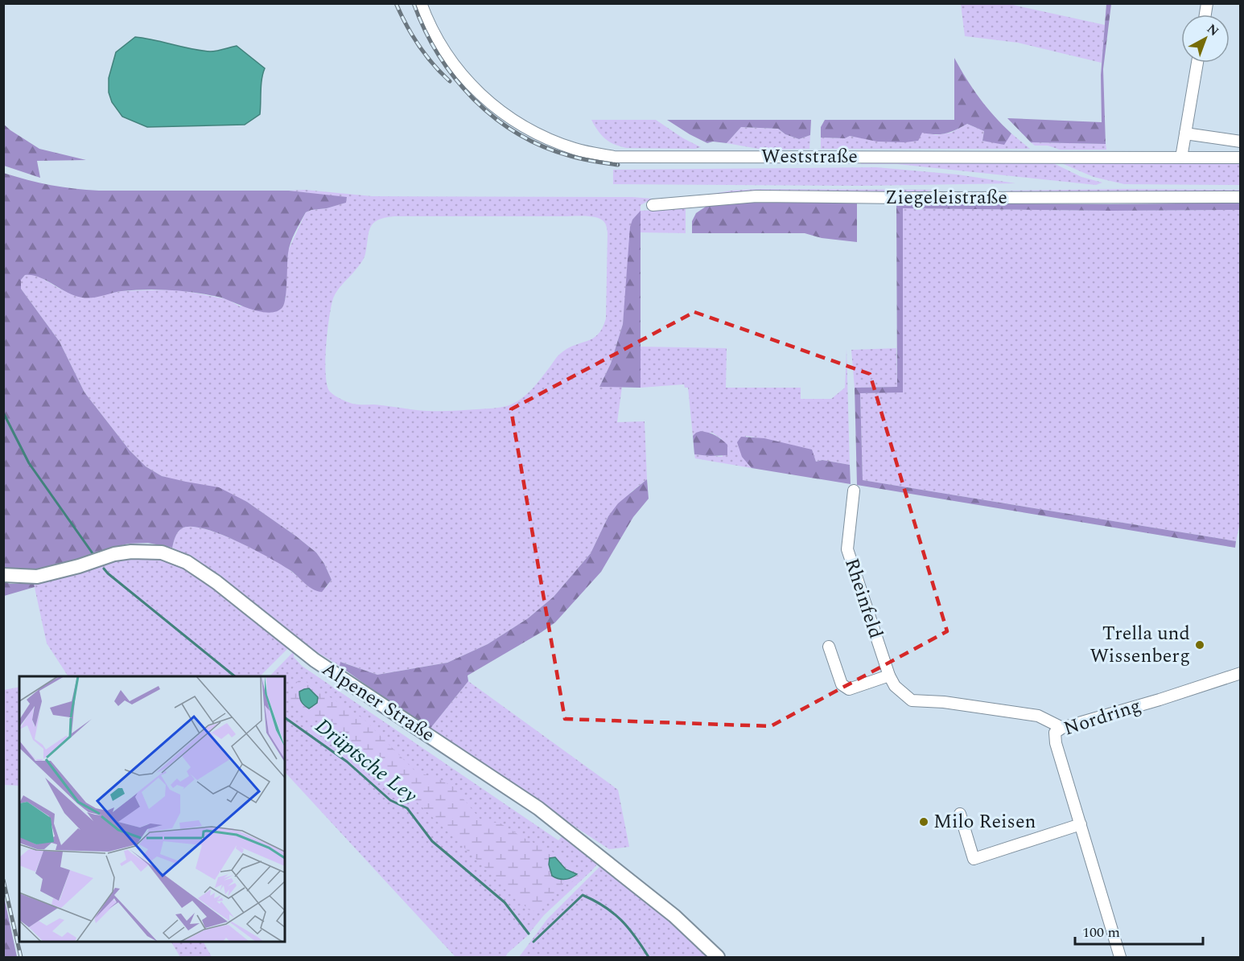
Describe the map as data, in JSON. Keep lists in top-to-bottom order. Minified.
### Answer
{"streets":{"street":["Weststraße","Ziegeleistraße","Rheinfeld","Alpener Straße","Nordring"]},"crossings":[["Rheinfeld","Nordring"]],"water":["Drüptsche Ley"],"places":["Trella und Wissenberg","Milo Reisen"],"scale_bar":"100 m","north":"top right"}
